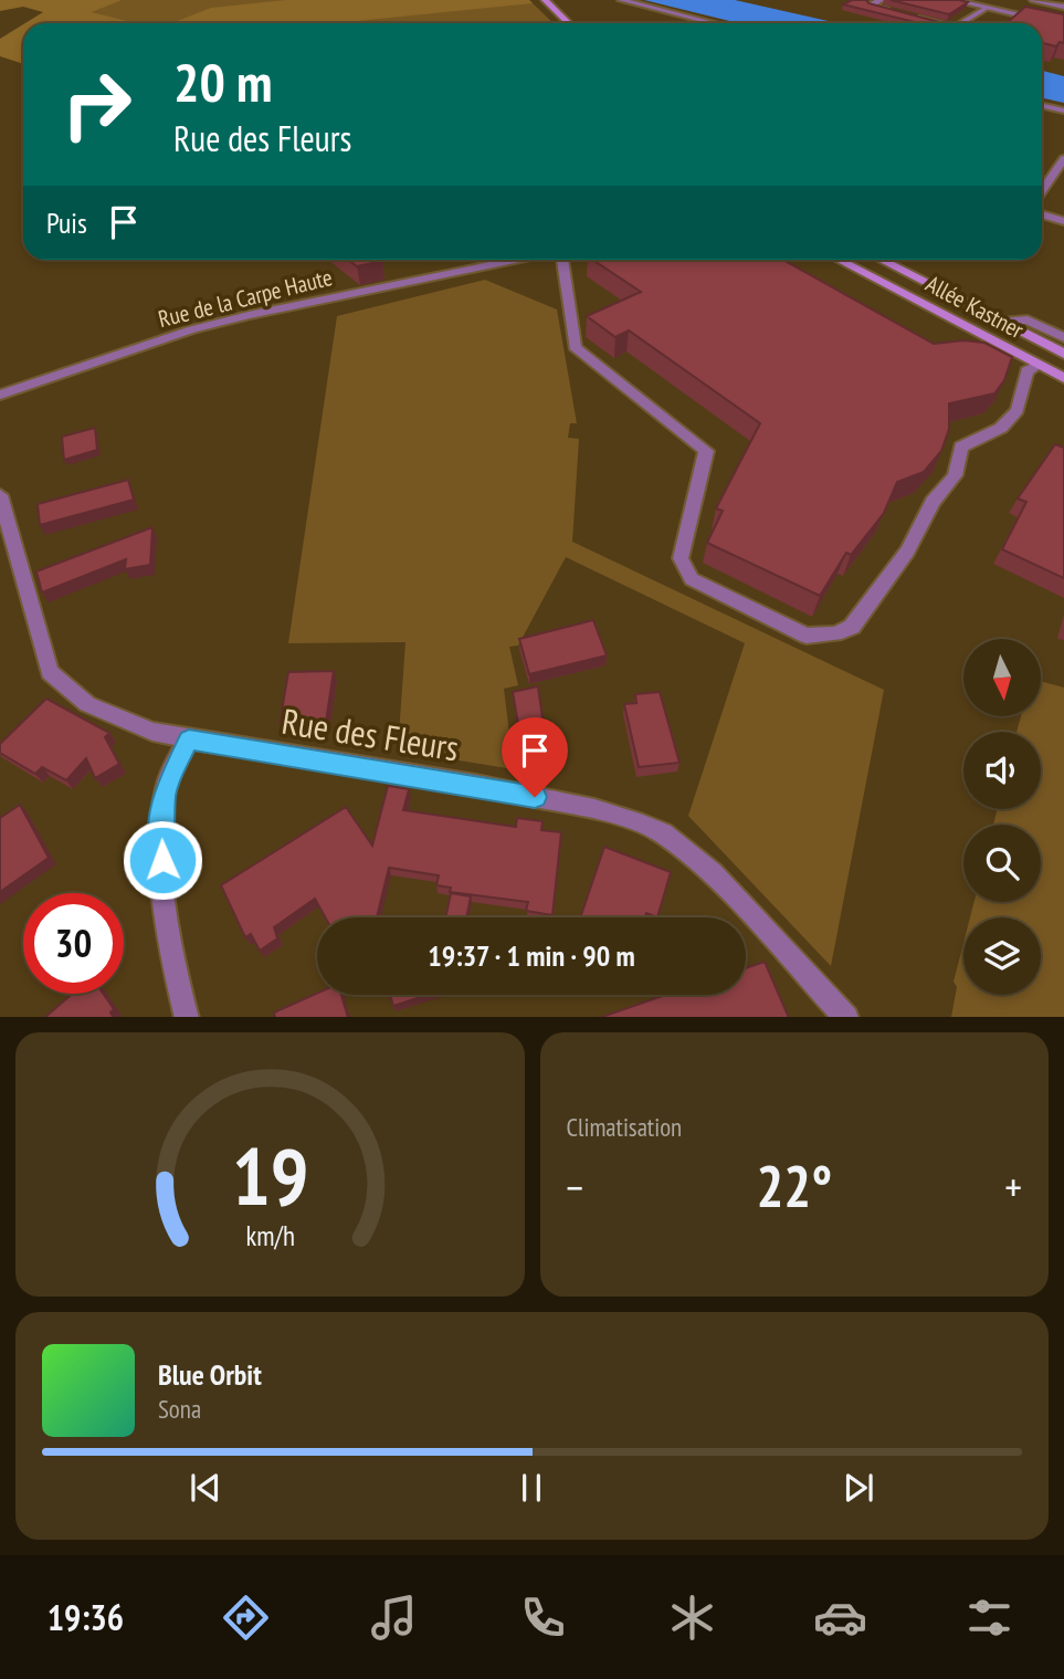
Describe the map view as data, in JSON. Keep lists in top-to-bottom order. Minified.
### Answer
{"streets":{"main road":["Allée Kastner"],"street":["Rue de la Carpe Haute","Rue des Fleurs"]},"north":"bottom","page":{"turn":["20 m","Rue des Fleurs"],"then":"Puis","limit":"30","trip":"19:37 · 1 min · 90 m","tile":"Climatisation","heat":["−","22°","+"],"song":["Blue Orbit","Sona"],"tabs":"19:36","gauge":["19","km/h"]}}
